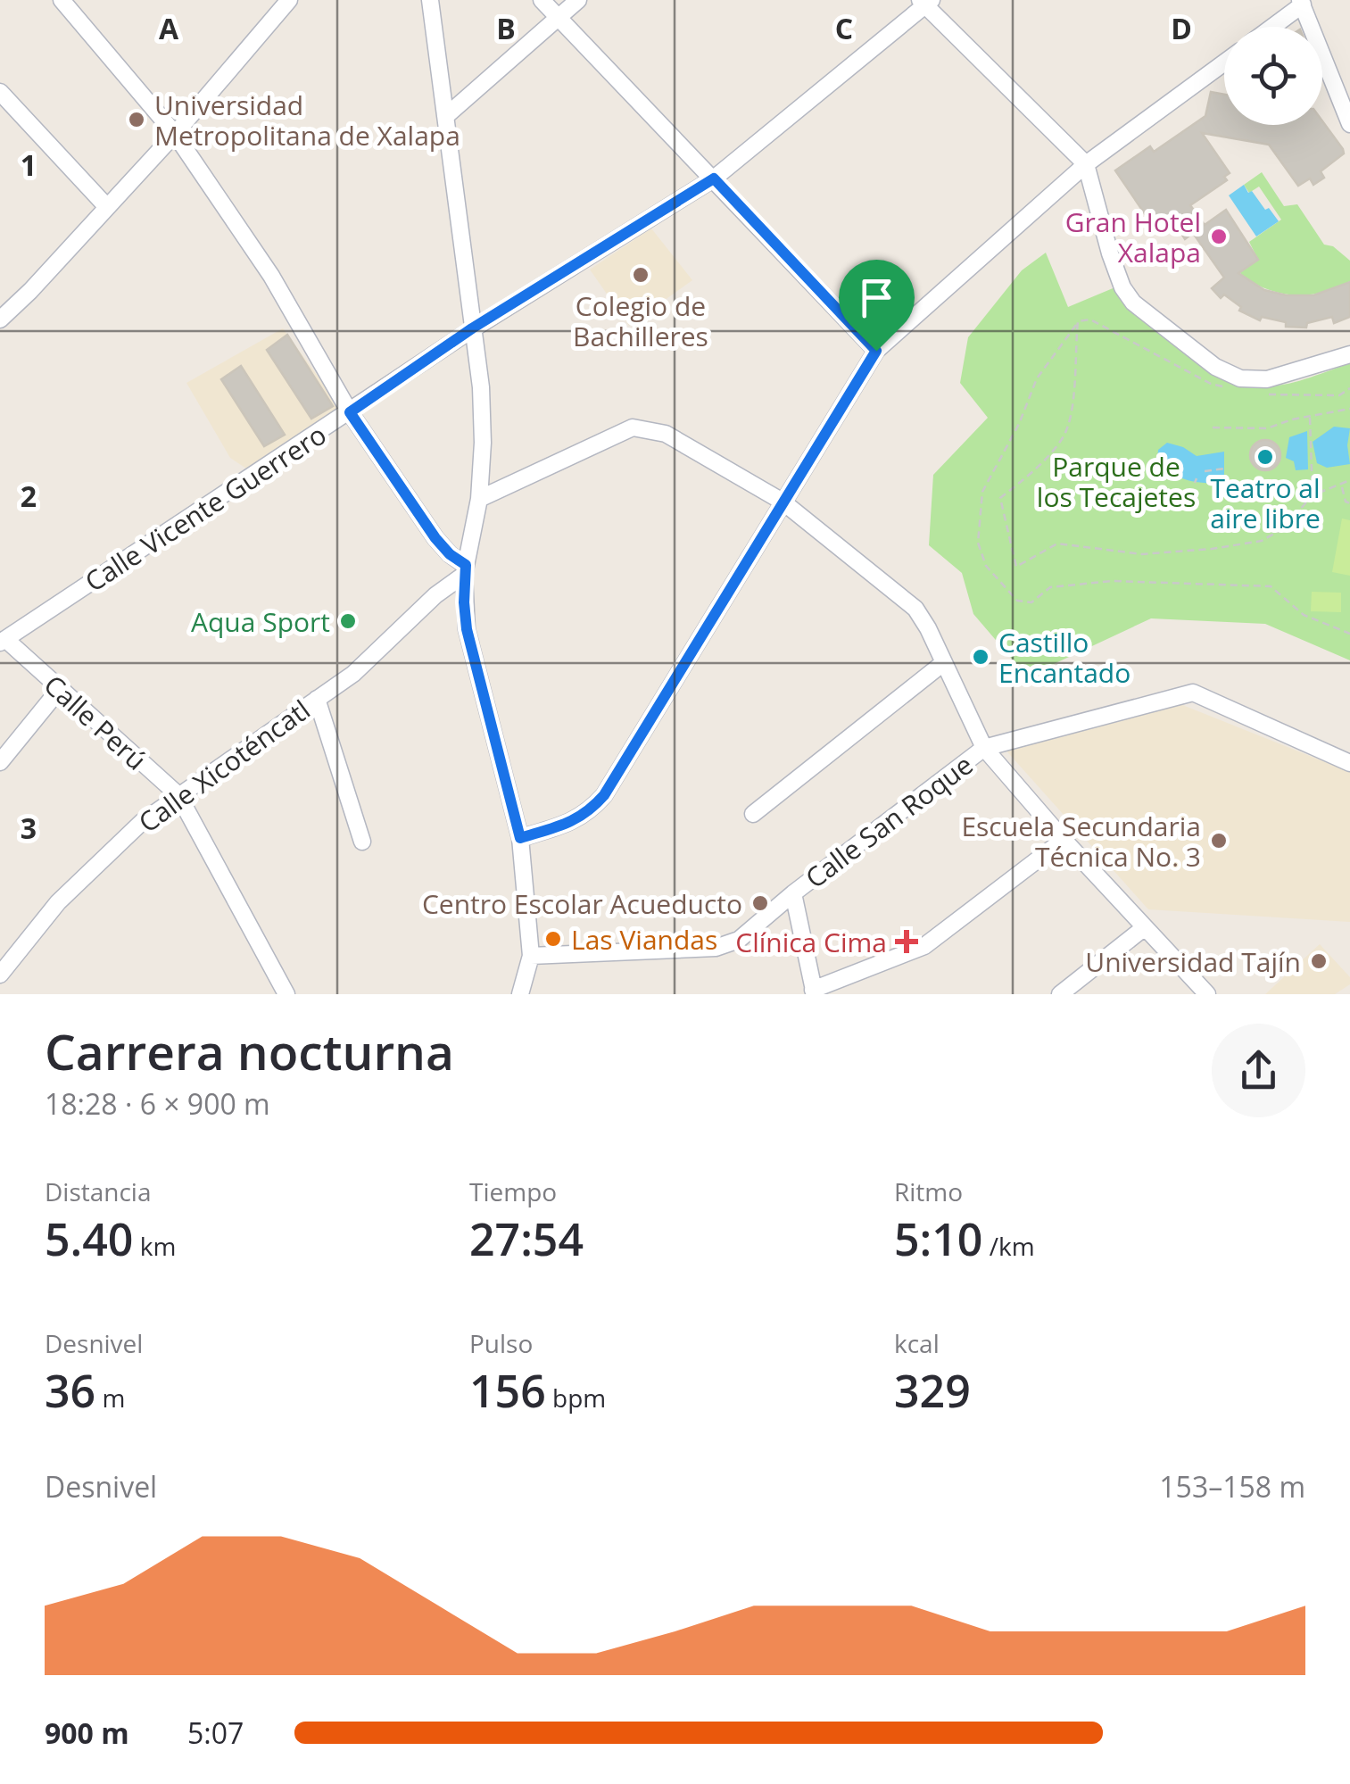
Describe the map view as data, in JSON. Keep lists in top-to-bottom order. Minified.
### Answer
{"streets":{"street":["Calle Vicente Guerrero","Calle Perú","Calle Xicoténcatl","Calle San Roque"]},"crossings":[["Calle Vicente Guerrero","Calle Perú"],["Calle Perú","Calle Xicoténcatl"]],"parks":["Parque de los Tecajetes"],"places":{"other":["Universidad Metropolitana de Xalapa","Gran Hotel Xalapa","Colegio de Bachilleres","Teatro al aire libre","Aqua Sport","Castillo Encantado","Escuela Secundaria Técnica No. 3","Centro Escolar Acueducto","Las Viandas","Universidad Tajín"],"health":["Clínica Cima"]},"page":{"heading":["Carrera nocturna","18:28 · 6 × 900 m"],"stats":[["Distancia","5.40 km"],["Tiempo","27:54"],["Ritmo","5:10 /km"],["Desnivel","36 m"],["Pulso","156 bpm"],["kcal","329"]],"chart":["Desnivel","153–158 m"],"list":[{"name":"900 m","note":"5:07"}]},"grid":{"columns":["A","B","C","D"],"rows":["1","2","3"]}}
